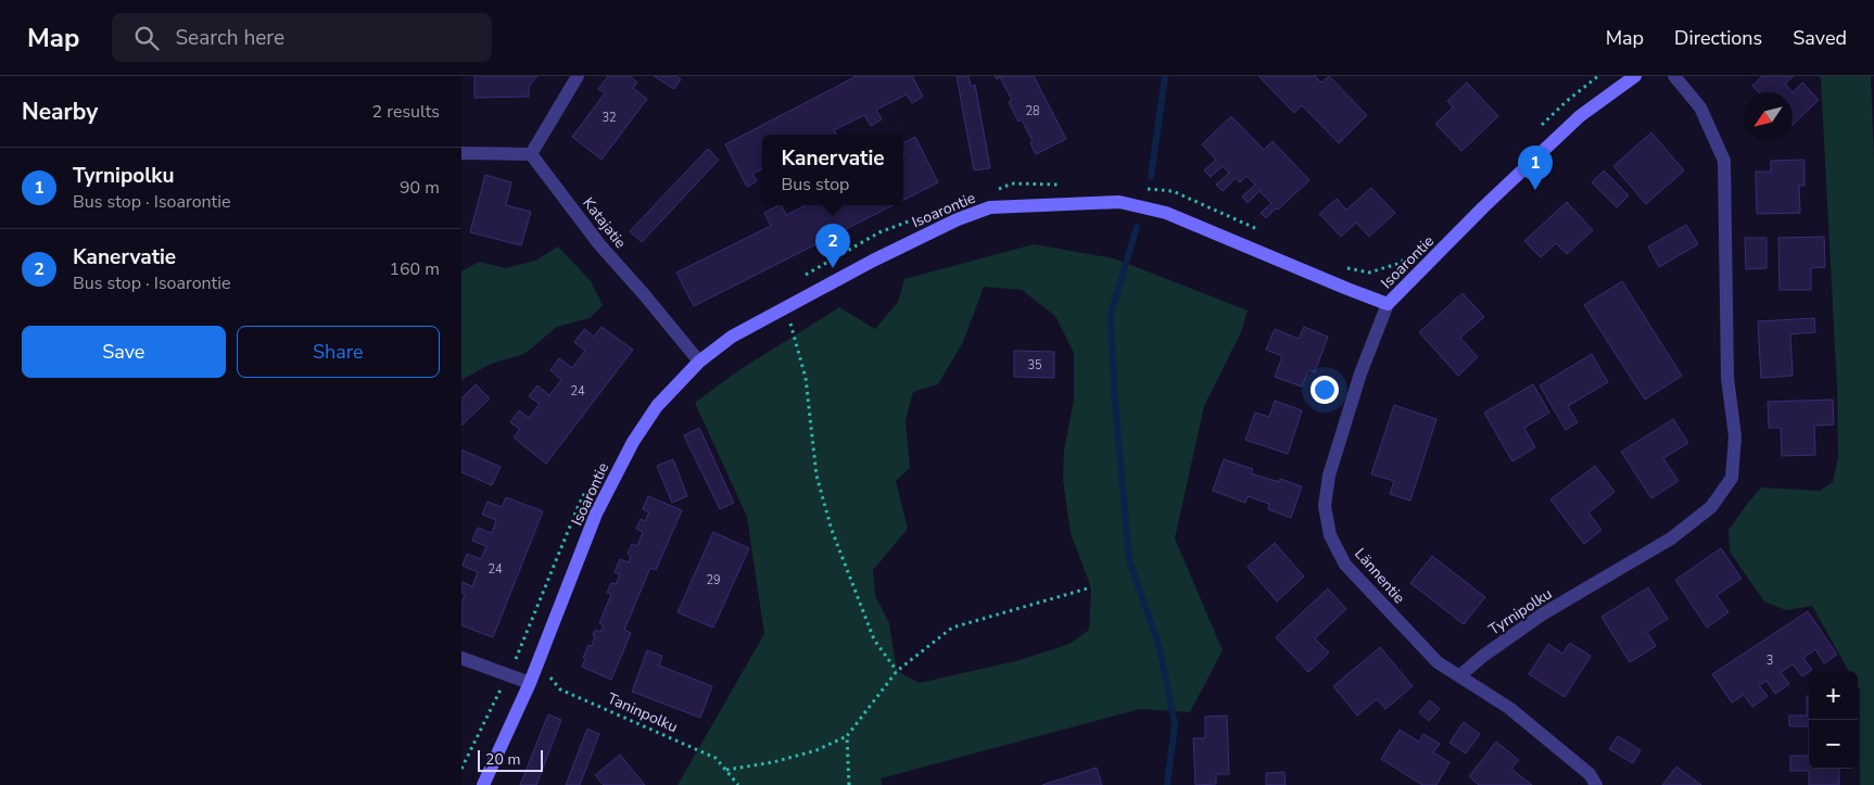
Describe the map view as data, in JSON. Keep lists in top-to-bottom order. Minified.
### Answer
{"streets":{"street":["Isoarontie","Katajatie","Lännentie","Tyrnipolku"],"path":["Taninpolku"]},"crossings":[["Isoarontie","Katajatie"],["Isoarontie","Lännentie"],["Isoarontie","Taninpolku"],["Lännentie","Tyrnipolku"]],"house_numbers":["28","32","35","24","24","29","3"],"scale_bar":"20 m","north":"bottom left","page":{"header":"Map","search":"Search here","nav":["Map","Directions","Saved"],"heading":["Nearby","2 results"],"popup":["Kanervatie","Bus stop"],"pins":["1","2"],"list":[{"mark":"1","name":"Tyrnipolku","note":"Bus stop · Isoarontie","value":"90 m"},{"mark":"2","name":"Kanervatie","note":"Bus stop · Isoarontie","value":"160 m"}],"buttons":["Save","Share"],"map_buttons":["+","−"],"scale":"20 m"}}
